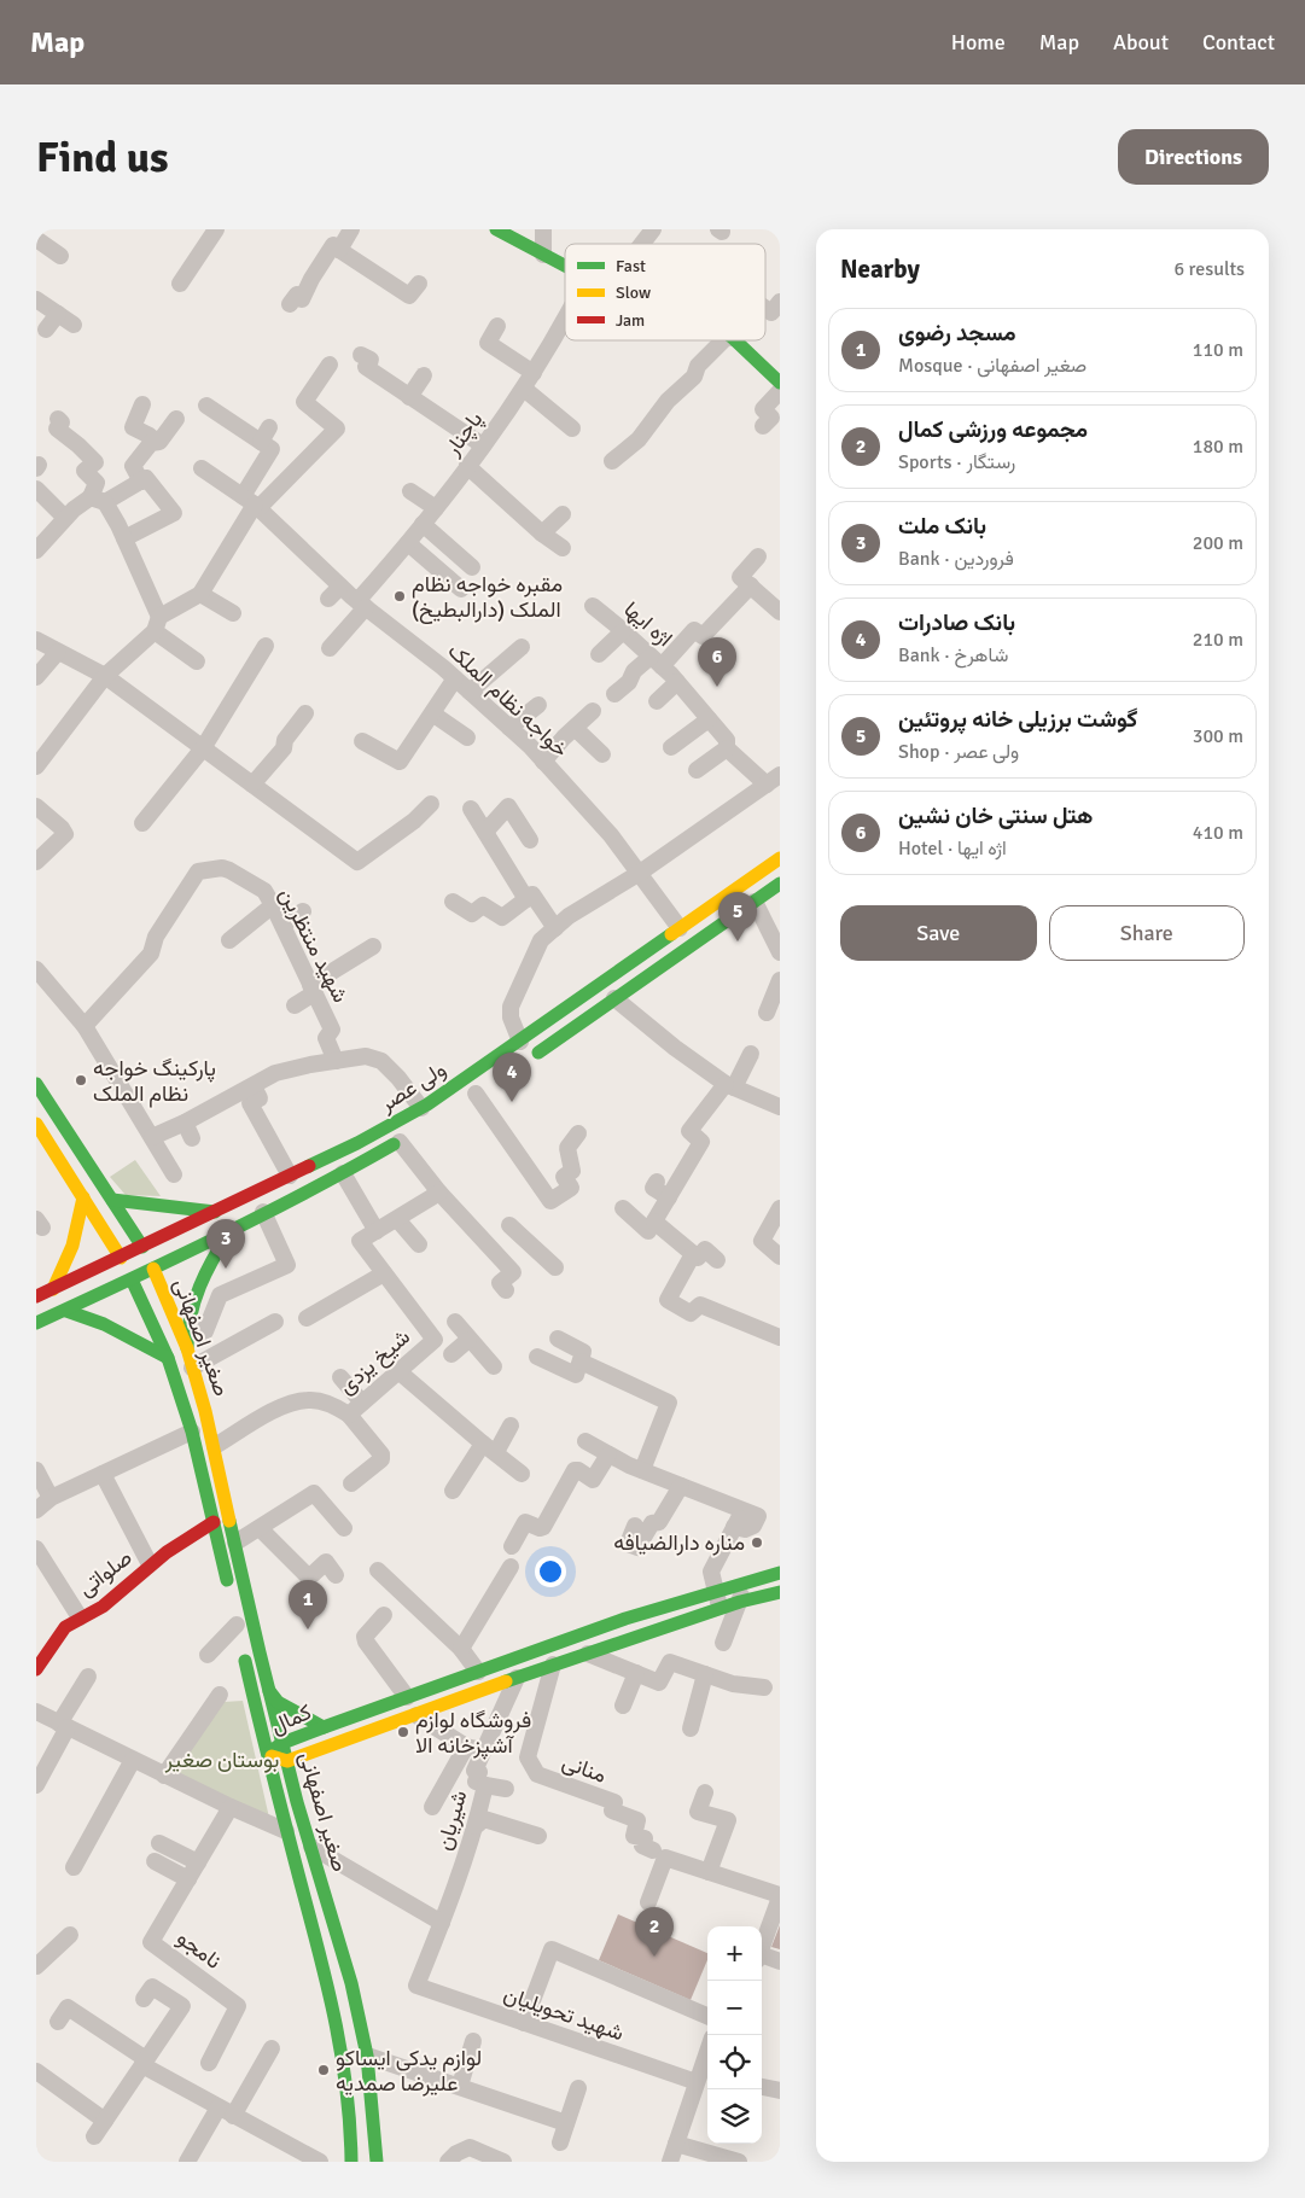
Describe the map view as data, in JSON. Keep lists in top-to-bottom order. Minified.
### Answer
{"streets":{"main road":["ولی عصر","صغیر اصفهانی","صلواتی","کمال"],"street":["پاچنار","اژه ایها","خواجه نظام الملک","شهید منتظرین","شیخ یزدی","منانی","شیریان","نامجو","شهید تحویلیان"]},"crossings":[["پاچنار","خواجه نظام الملک"],["اژه ایها","خواجه نظام الملک"],["اژه ایها","ولی عصر"],["خواجه نظام الملک","ولی عصر"],["ولی عصر","صغیر اصفهانی"],["صغیر اصفهانی","شیخ یزدی"],["صغیر اصفهانی","صلواتی"],["صغیر اصفهانی","کمال"],["کمال","منانی"],["کمال","شیریان"],["شیریان","شهید تحویلیان"]],"parks":["بوستان صغیر"],"places":["مقبره خواجه نظام الملک (دارالبطیخ)","پارکینگ خواجه نظام الملک","مناره دارالضیافه","فروشگاه لوازم آشپزخانه الا","لوازم یدکی ایساکو علیرضا صمدیه"],"legend":["Fast","Slow","Jam"],"page":{"header":"Map","nav":["Home","Map","About","Contact"],"buttons":["Directions",["Save","Share"]],"title":"Find us","heading":["Nearby","6 results"],"list":[{"mark":"1","name":"مسجد رضوی","note":"Mosque · صغیر اصفهانی","value":"110 m"},{"mark":"2","name":"مجموعه ورزشی کمال","note":"Sports · رستگار","value":"180 m"},{"mark":"3","name":"بانک ملت","note":"Bank · فروردین","value":"200 m"},{"mark":"4","name":"بانک صادرات","note":"Bank · شاهرخ","value":"210 m"},{"mark":"5","name":"گوشت برزیلی خانه پروتئین","note":"Shop · ولی عصر","value":"300 m"},{"mark":"6","name":"هتل سنتی خان نشین","note":"Hotel · اژه ایها","value":"410 m"}],"pins":["6","5","4","3","1","2"],"map_buttons":["+","−"]}}
